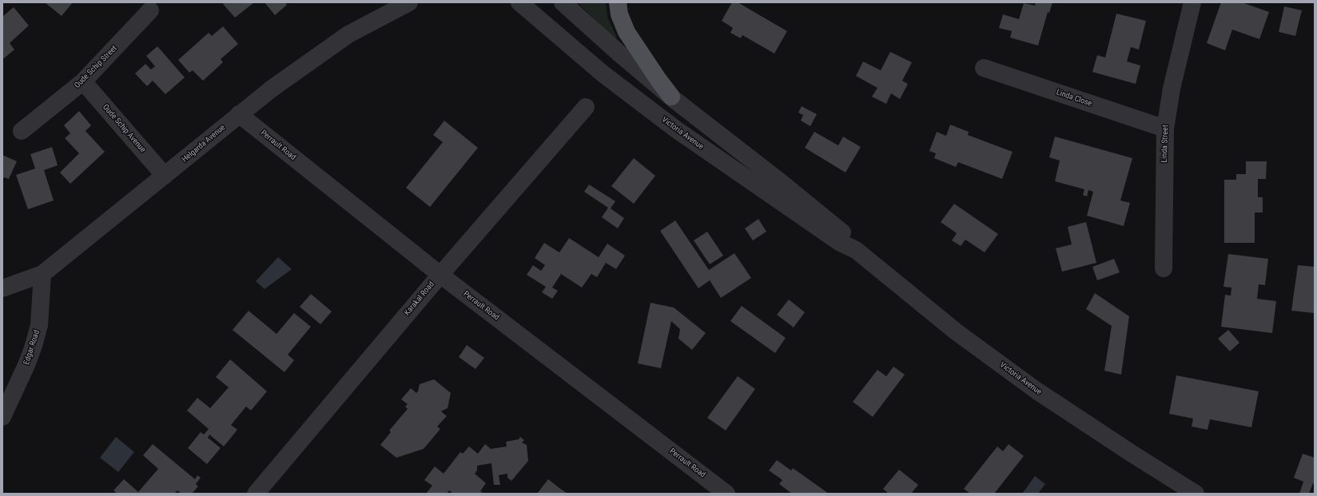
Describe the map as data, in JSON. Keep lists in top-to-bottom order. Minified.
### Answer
{"streets":{"street":["Oude Schip Street","Linda Close","Oude Schip Avenue","Victoria Avenue","Helgarda Avenue","Linda Street","Perrault Road","Karakal Road","Edgar Road"]},"crossings":[["Oude Schip Street","Oude Schip Avenue"],["Linda Close","Linda Street"],["Oude Schip Avenue","Helgarda Avenue"],["Helgarda Avenue","Perrault Road"],["Helgarda Avenue","Edgar Road"],["Perrault Road","Karakal Road"]]}
